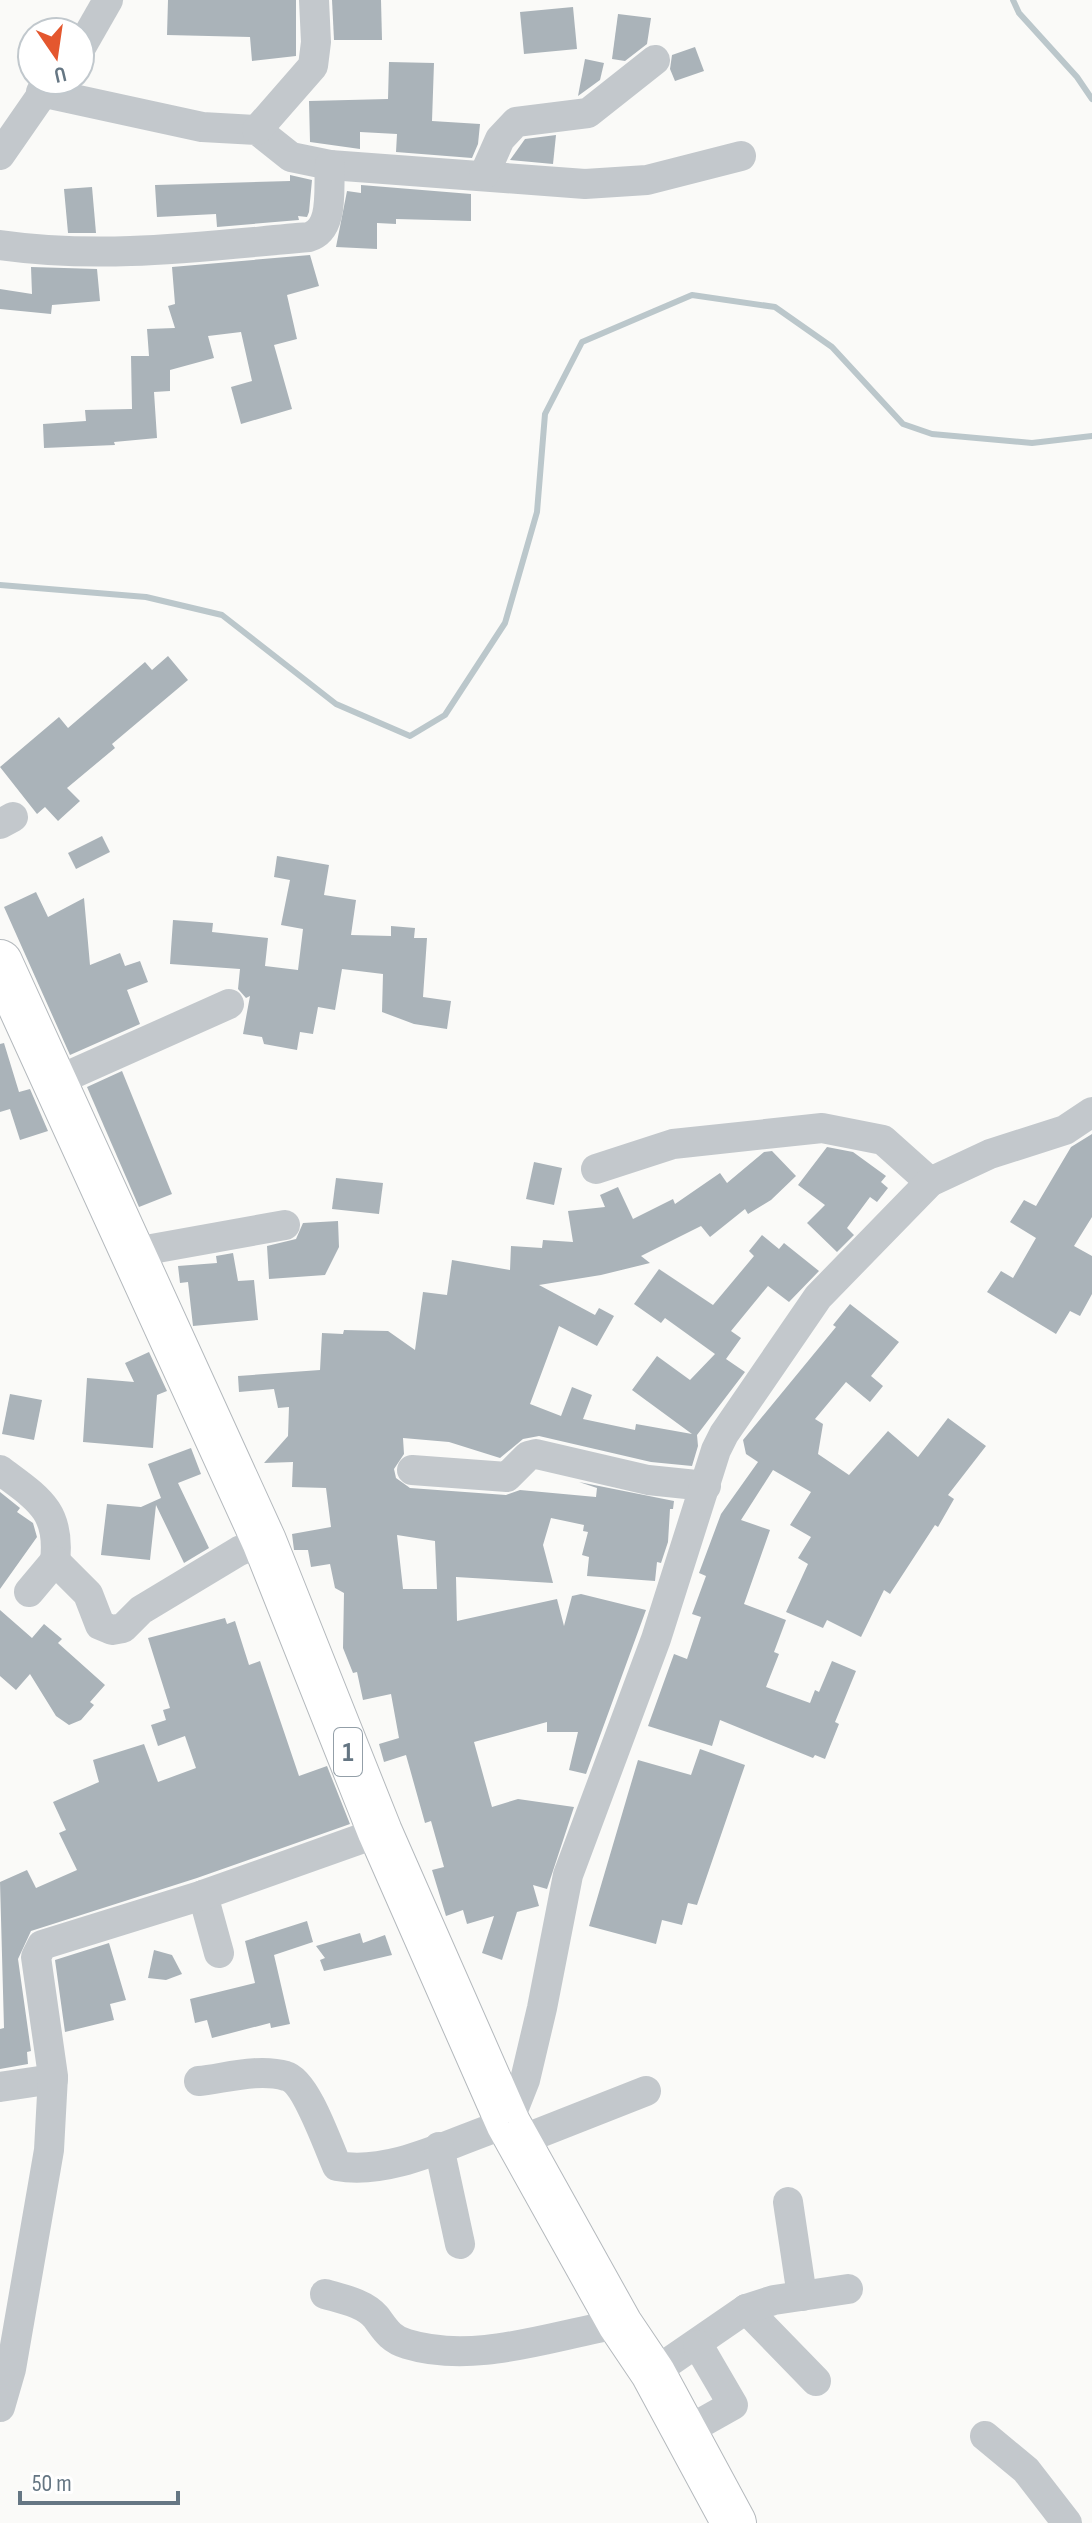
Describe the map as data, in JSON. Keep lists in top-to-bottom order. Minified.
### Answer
{"streets":{"highway":["1"]},"scale_bar":"50 m","north":"bottom"}
